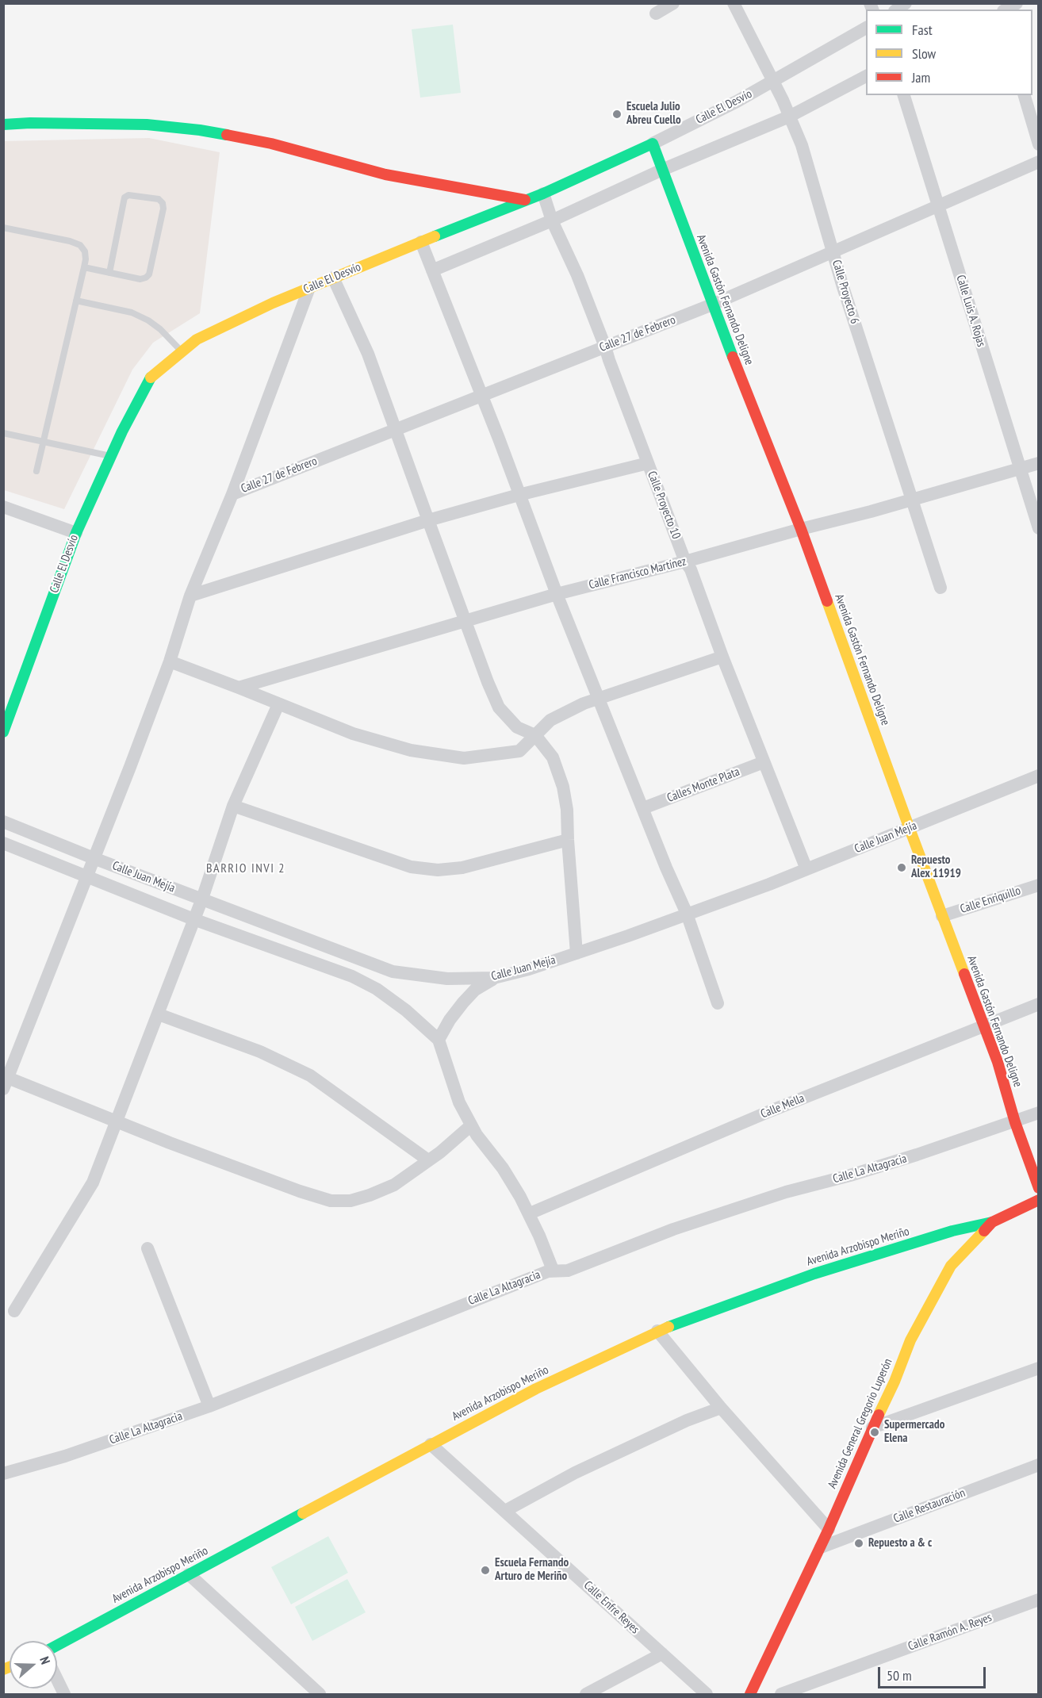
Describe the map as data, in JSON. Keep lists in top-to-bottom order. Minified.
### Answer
{"streets":{"street":["Calle El Desvío","Calle Proyecto 6","Avenida Gastón Fernando Deligne","Calle Luis A. Rojas","Calle 27 de Febrero","Calle Proyecto 10","Calle Francisco Martínez","Calles Monte Plata","Calle Juan Mejía","Calle Enriquillo","Calle Mella","Calle La Altagracia","Avenida Arzobispo Meriño","Avenida General Gregorio Luperón","Calle Restauración","Calle Enfre Reyes","Calle Ramón A. Reyes"]},"crossings":[["Calle El Desvío","Calle Proyecto 6"],["Calle El Desvío","Avenida Gastón Fernando Deligne"],["Calle El Desvío","Calle Proyecto 10"],["Calle Proyecto 6","Calle 27 de Febrero"],["Calle Proyecto 6","Calle Francisco Martínez"],["Avenida Gastón Fernando Deligne","Calle 27 de Febrero"],["Avenida Gastón Fernando Deligne","Calle Francisco Martínez"],["Avenida Gastón Fernando Deligne","Calle Juan Mejía"],["Avenida Gastón Fernando Deligne","Calle Enriquillo"],["Avenida Gastón Fernando Deligne","Calle Mella"],["Avenida Gastón Fernando Deligne","Calle La Altagracia"],["Calle Luis A. Rojas","Calle 27 de Febrero"],["Calle Luis A. Rojas","Calle Francisco Martínez"],["Calle 27 de Febrero","Calle Proyecto 10"],["Calle Proyecto 10","Calle Francisco Martínez"],["Calle Proyecto 10","Calles Monte Plata"],["Calle Proyecto 10","Calle Juan Mejía"],["Avenida Arzobispo Meriño","Avenida General Gregorio Luperón"],["Avenida Arzobispo Meriño","Calle Enfre Reyes"],["Avenida General Gregorio Luperón","Calle Restauración"]],"districts":["BARRIO INVI 2"],"places":["Escuela Julio Abreu Cuello","Repuesto Alex 11919","Supermercado Elena","Repuesto a & c","Escuela Fernando Arturo de Meriño"],"legend":["Fast","Slow","Jam"],"scale_bar":"50 m","north":"right"}
